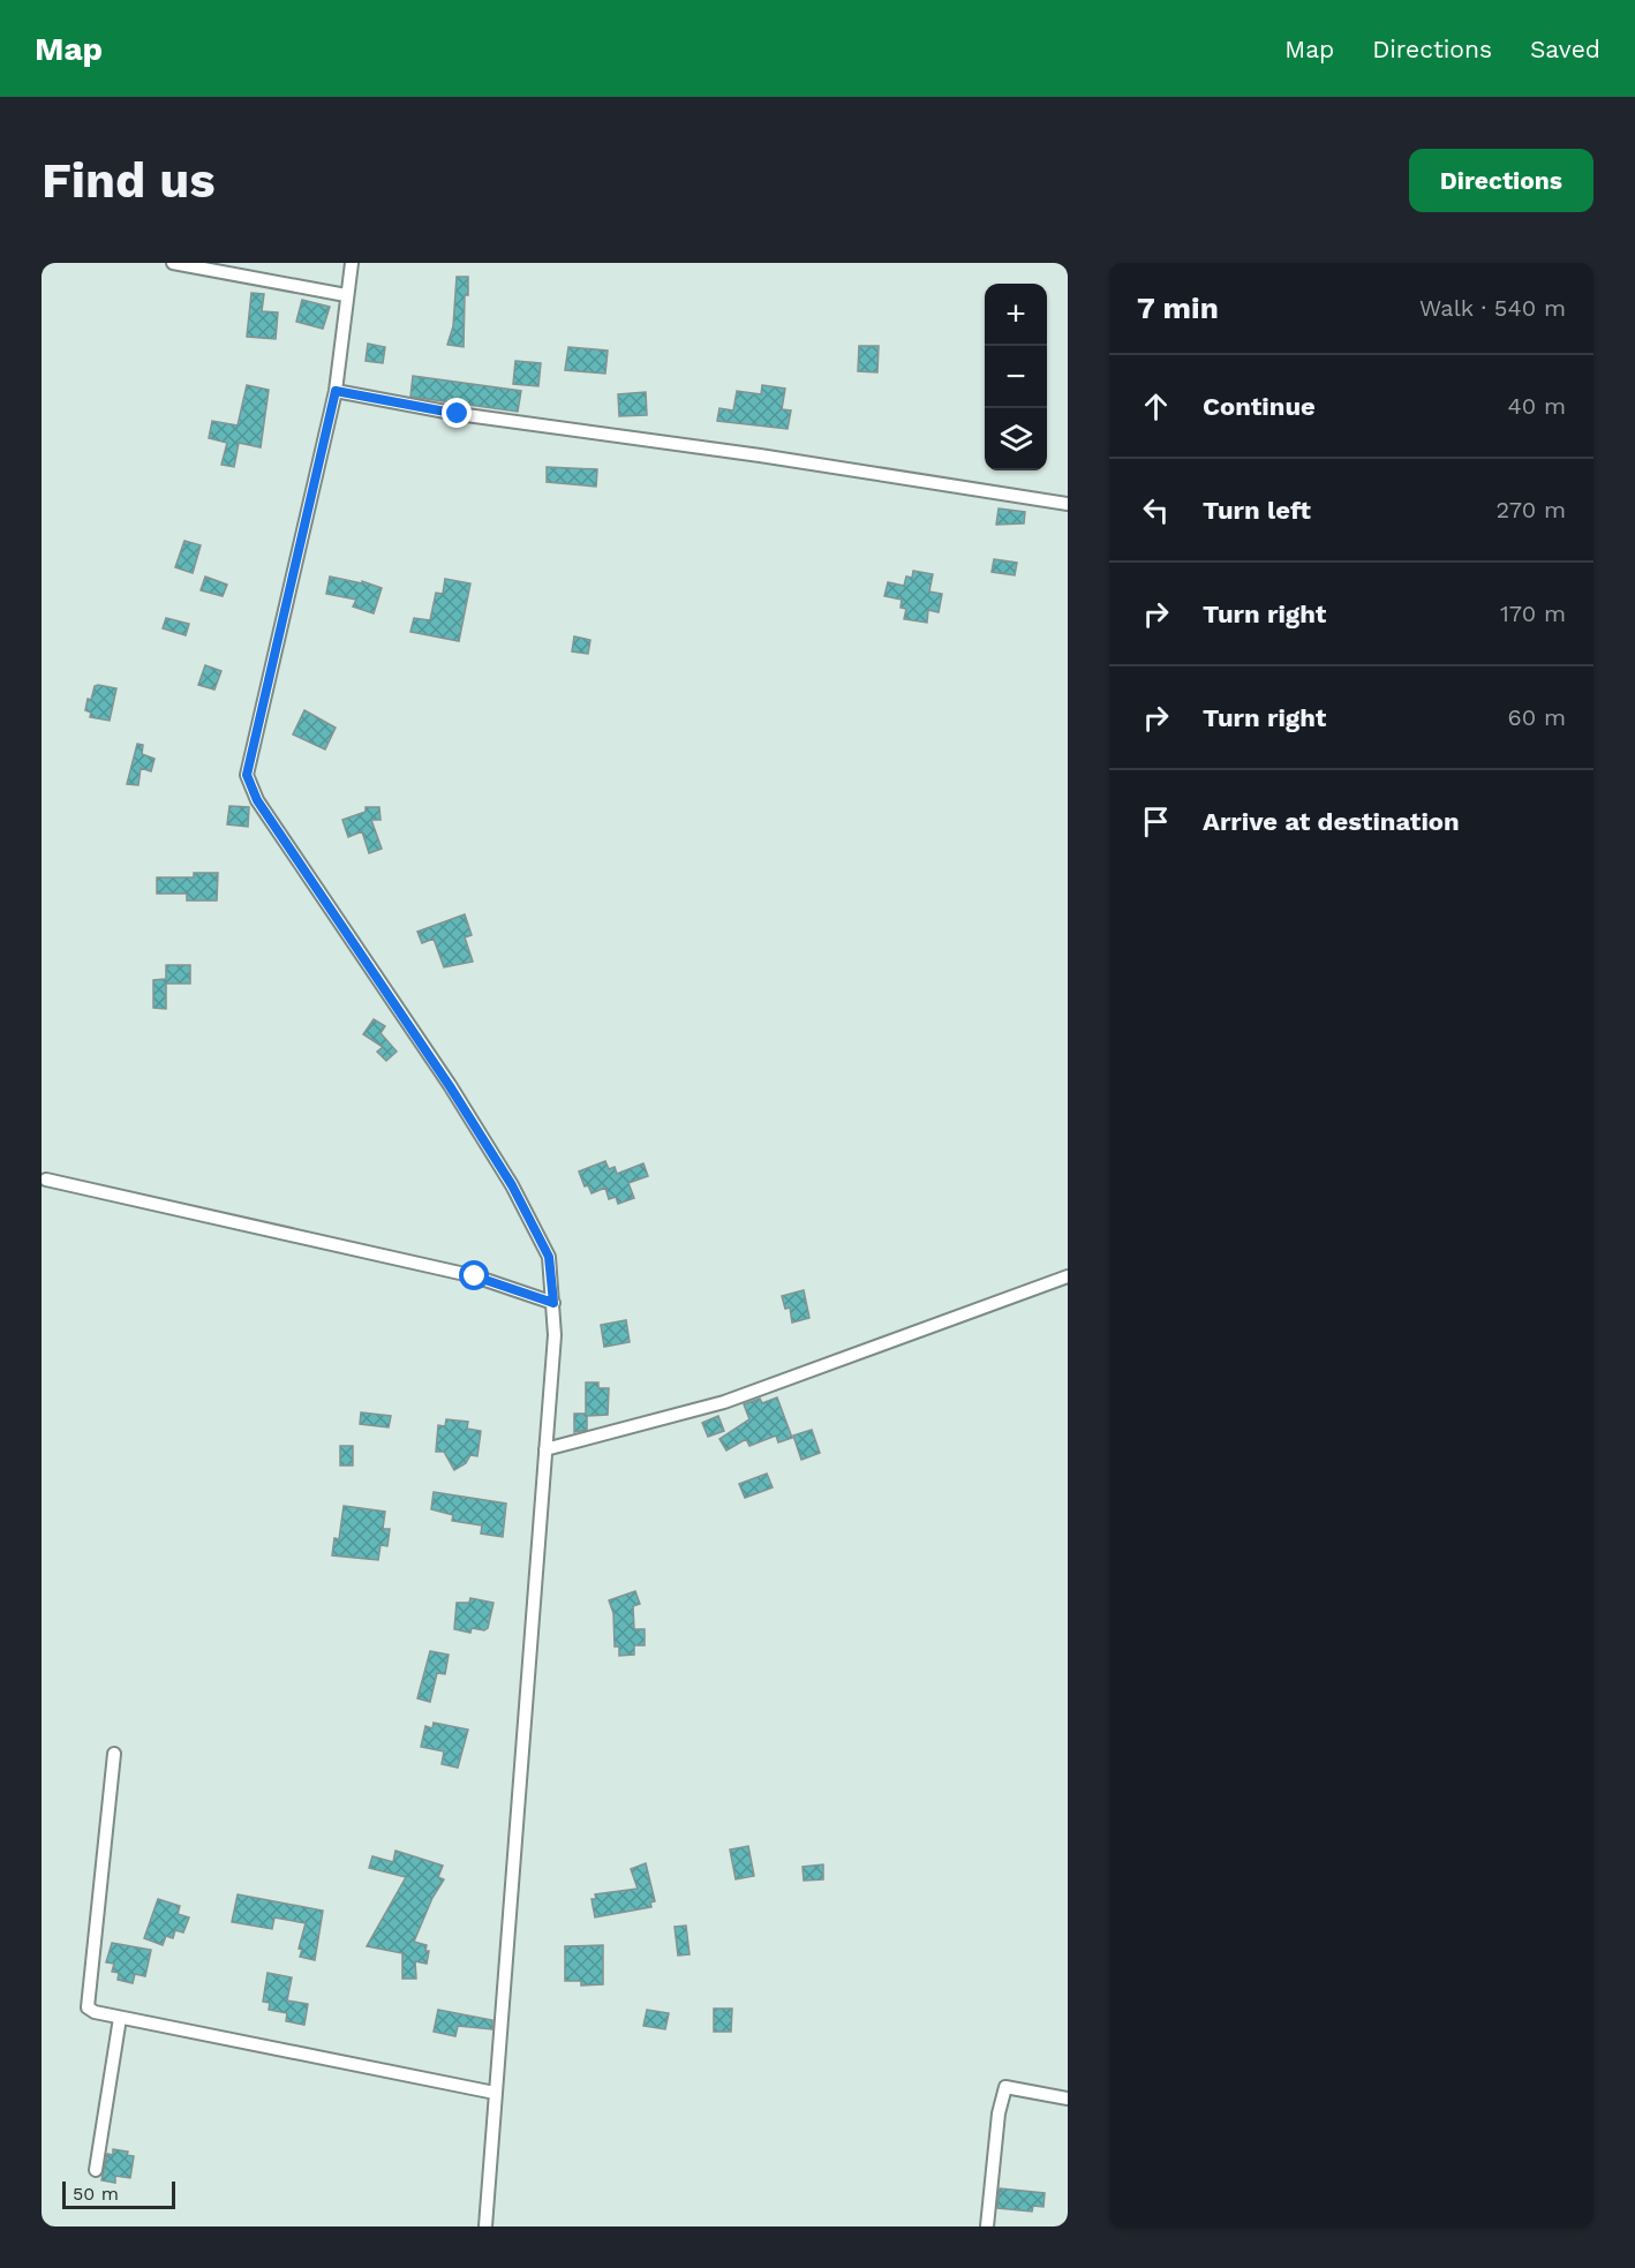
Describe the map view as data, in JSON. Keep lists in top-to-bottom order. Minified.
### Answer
{"scale_bar":"50 m","page":{"header":"Map","nav":["Map","Directions","Saved"],"buttons":"Directions","title":"Find us","heading":["7 min","Walk · 540 m"],"map_buttons":["+","−"],"list":[["Continue","40 m"],["Turn left","270 m"],["Turn right","170 m"],["Turn right","60 m"],"Arrive at destination"],"scale":"50 m"}}
